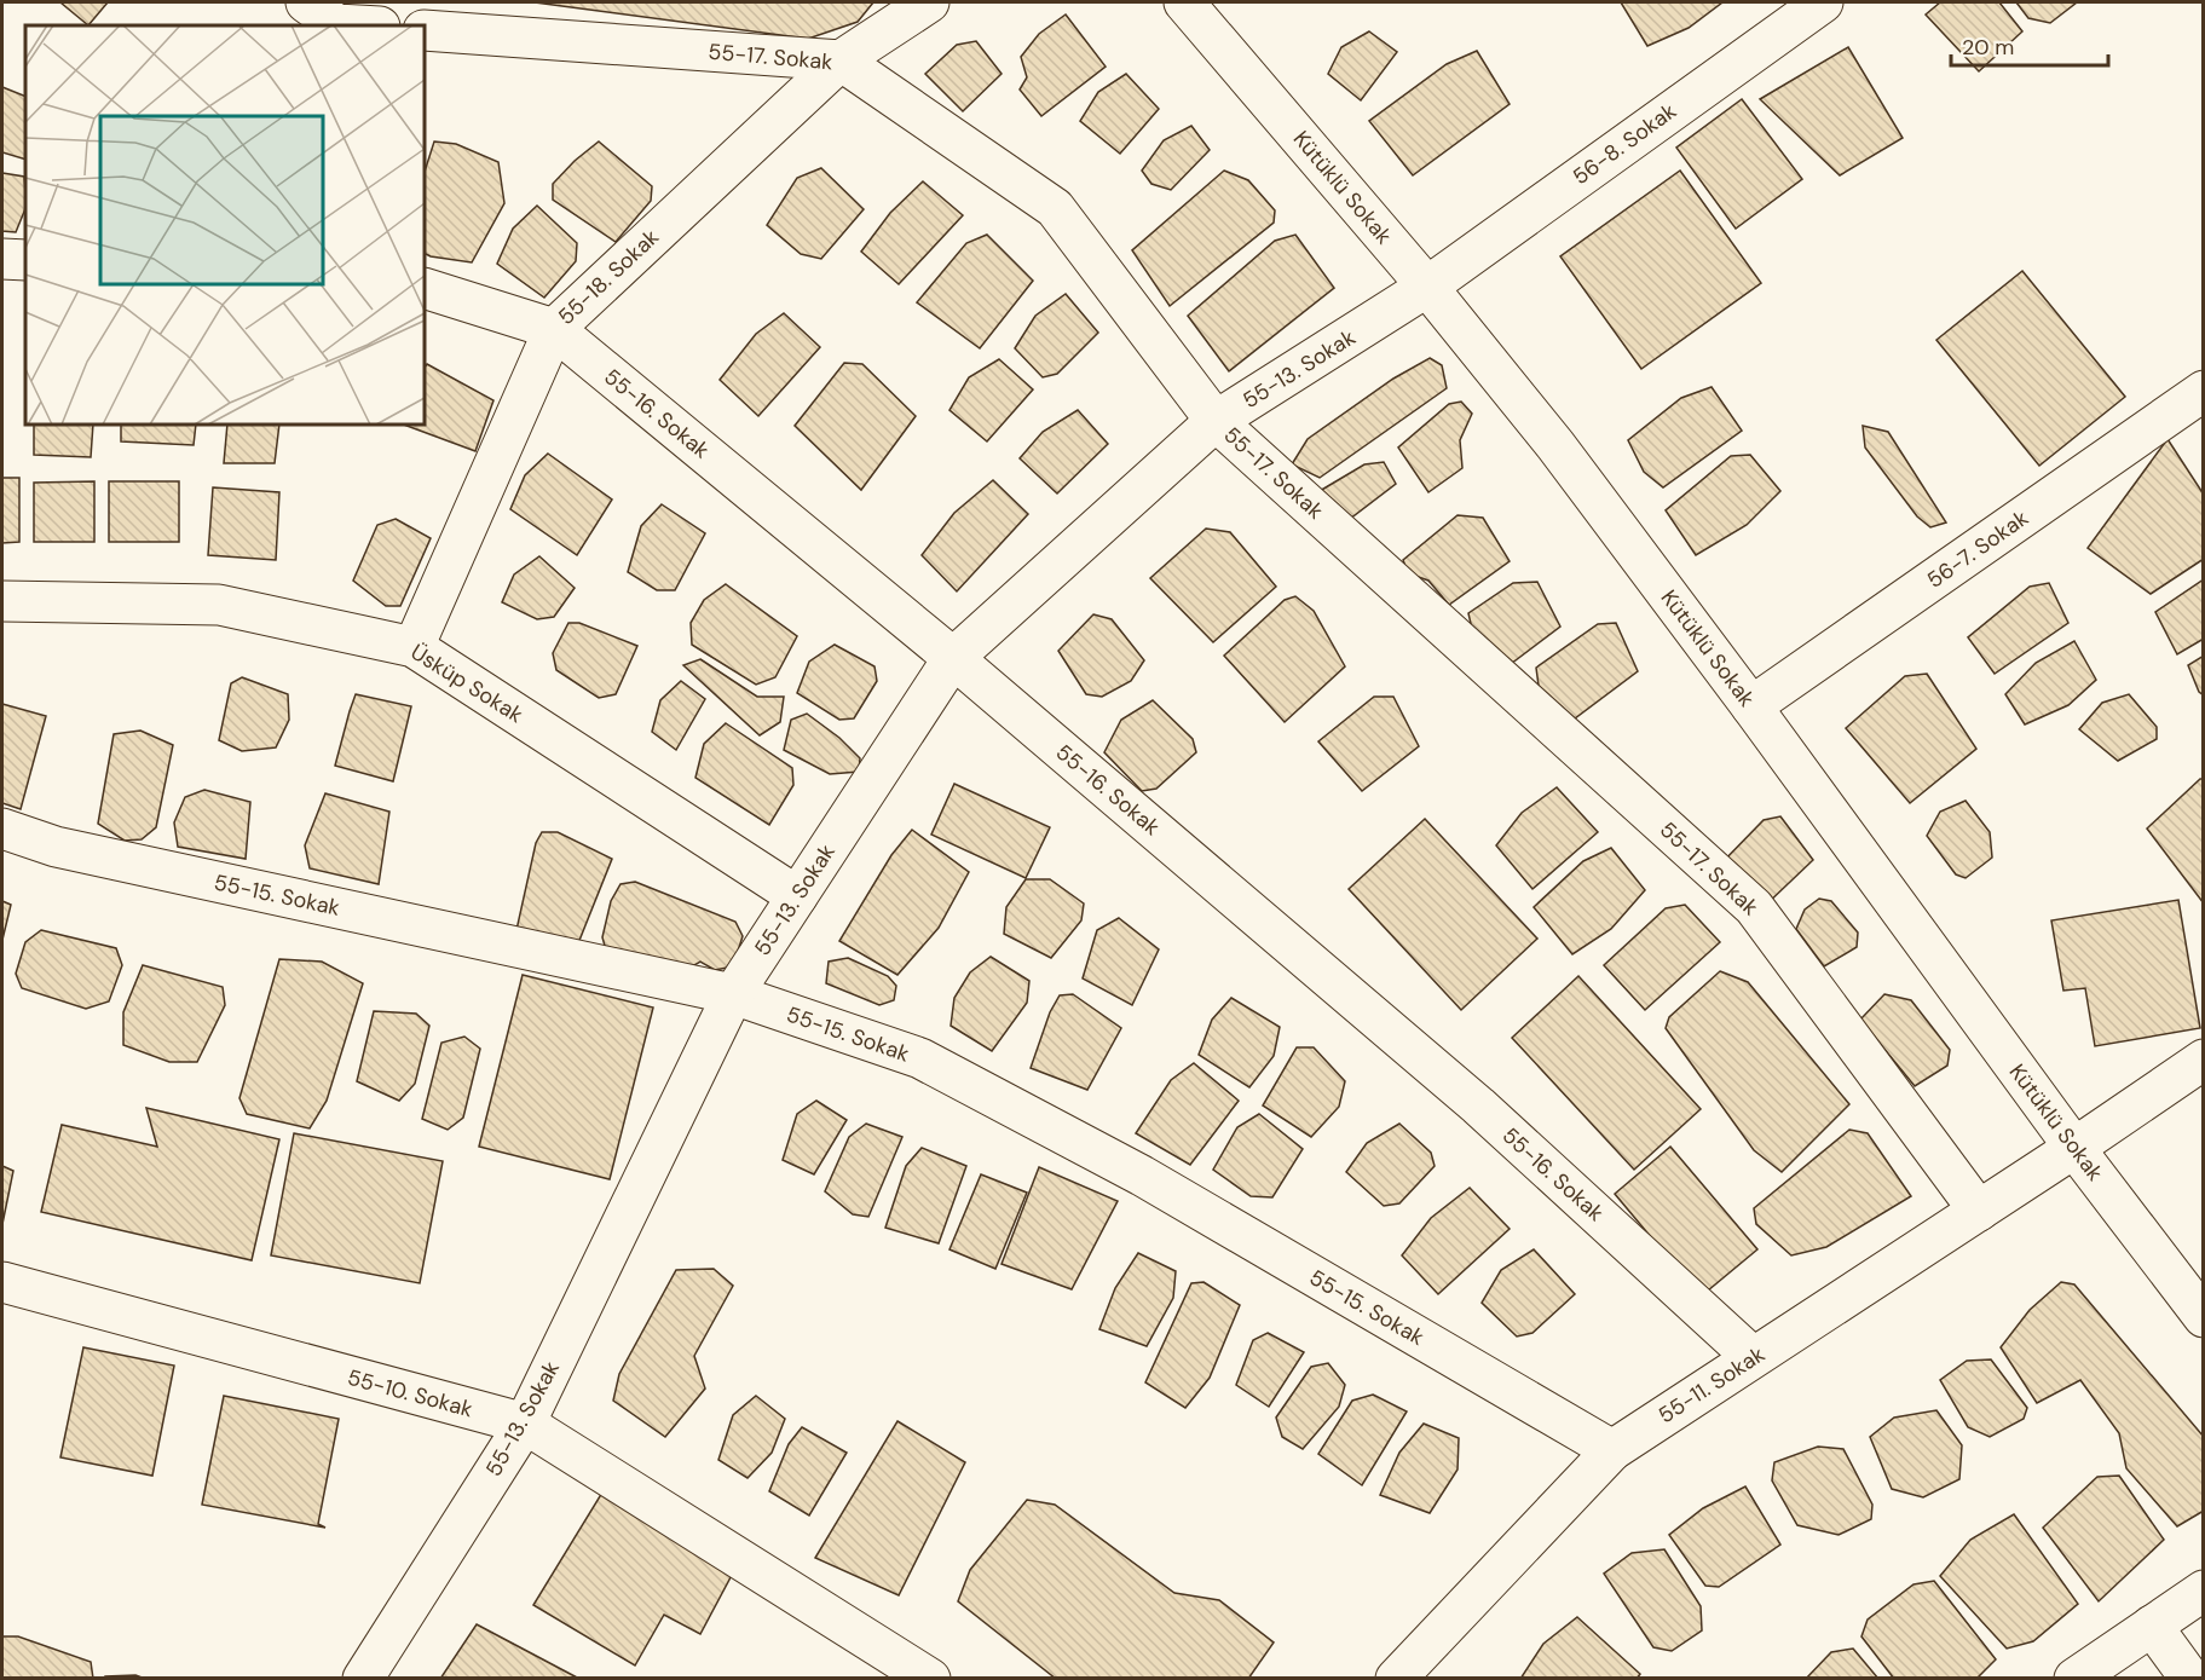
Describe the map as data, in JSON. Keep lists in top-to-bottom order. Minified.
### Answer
{"streets":{"street":["55-17. Sokak","56-8. Sokak","Kütüklü Sokak","55-18. Sokak","55-13. Sokak","55-16. Sokak","56-7. Sokak","Üsküp Sokak","55-15. Sokak","55-11. Sokak","55-10. Sokak"]},"crossings":[["55-17. Sokak","55-18. Sokak"],["55-17. Sokak","55-13. Sokak"],["55-17. Sokak","55-11. Sokak"],["56-8. Sokak","Kütüklü Sokak"],["56-8. Sokak","55-13. Sokak"],["Kütüklü Sokak","55-13. Sokak"],["Kütüklü Sokak","56-7. Sokak"],["Kütüklü Sokak","55-11. Sokak"],["55-18. Sokak","55-16. Sokak"],["55-18. Sokak","Üsküp Sokak"],["55-13. Sokak","55-16. Sokak"],["55-13. Sokak","Üsküp Sokak"],["55-13. Sokak","55-15. Sokak"],["55-13. Sokak","55-10. Sokak"],["55-16. Sokak","55-11. Sokak"],["55-15. Sokak","55-11. Sokak"]],"scale_bar":"20 m"}
